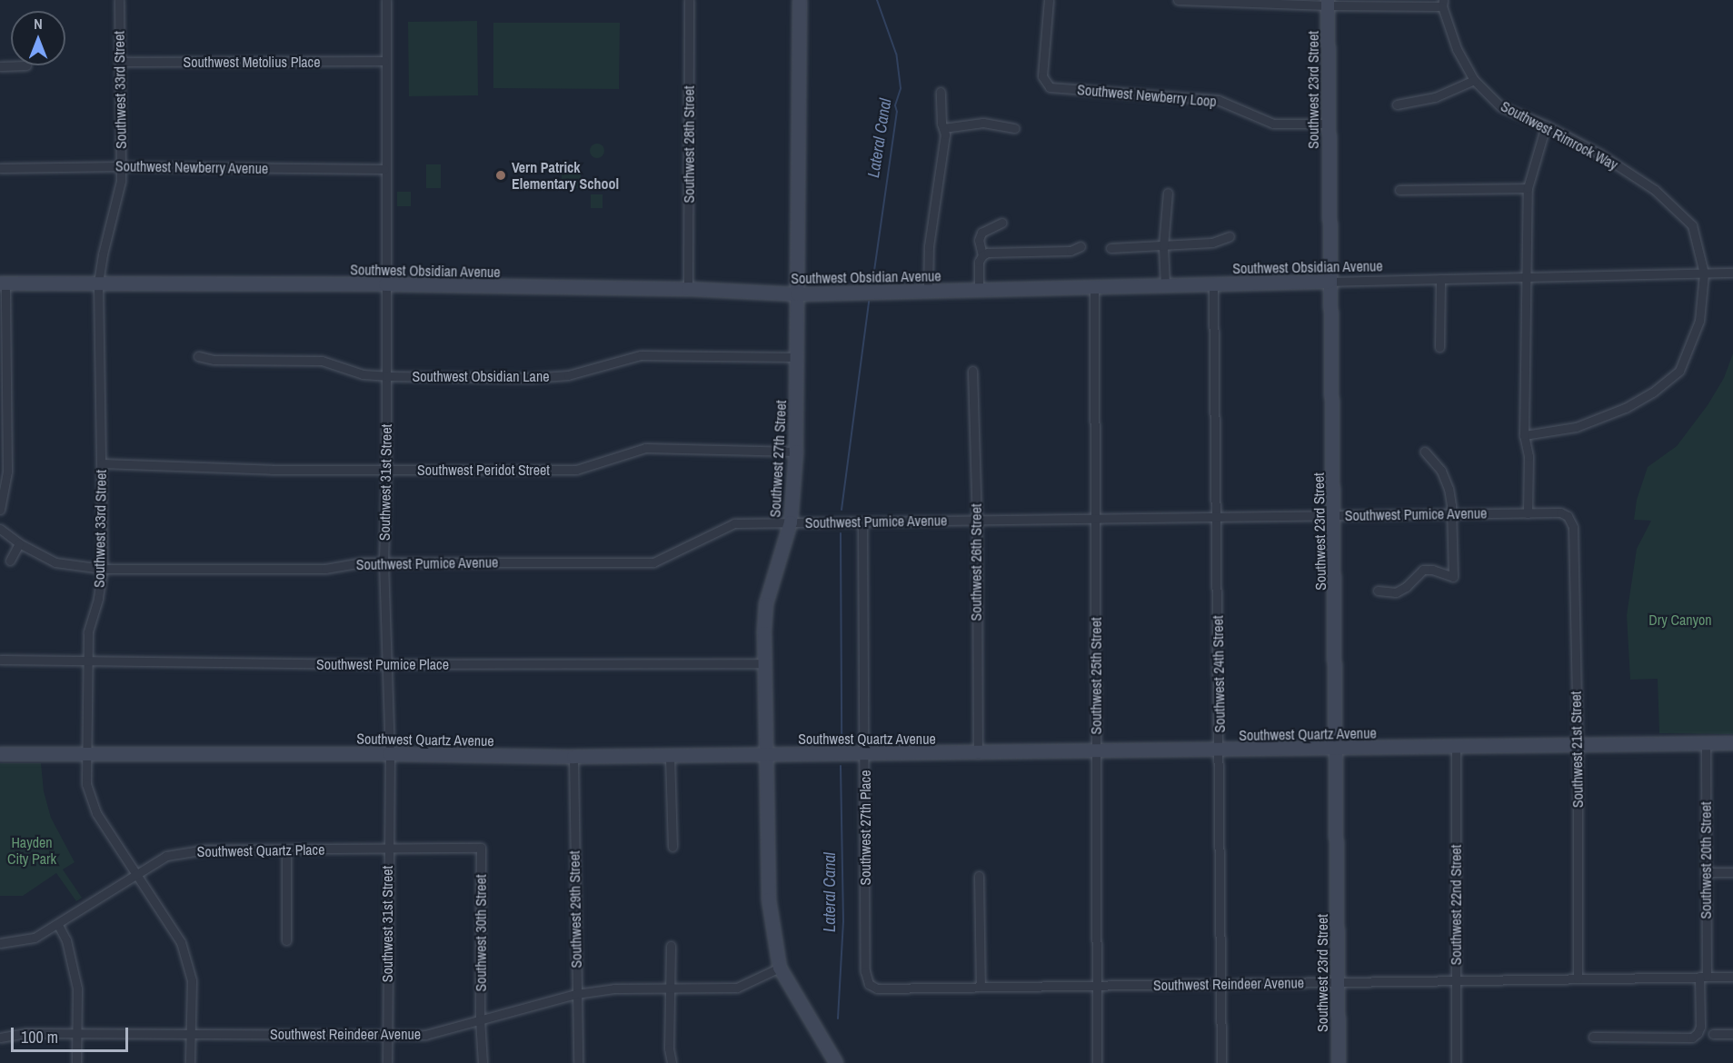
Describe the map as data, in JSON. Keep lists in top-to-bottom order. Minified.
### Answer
{"streets":{"street":["Southwest Metolius Place","Southwest 33rd Street","Southwest 23rd Street","Southwest Newberry Loop","Southwest Rimrock Way","Southwest 28th Street","Southwest Newberry Avenue","Southwest Obsidian Avenue","Southwest Obsidian Lane","Southwest 27th Street","Southwest Peridot Street","Southwest 31st Street","Southwest Pumice Avenue","Southwest 26th Street","Southwest Pumice Place","Southwest 24th Street","Southwest 25th Street","Southwest Quartz Avenue","Southwest 21st Street","Southwest 27th Place","Southwest Quartz Place","Southwest 20th Street","Southwest 22nd Street","Southwest 29th Street","Southwest 30th Street","Southwest Reindeer Avenue"]},"crossings":[["Southwest Metolius Place","Southwest 33rd Street"],["Southwest Metolius Place","Southwest 31st Street"],["Southwest 33rd Street","Southwest Newberry Avenue"],["Southwest 33rd Street","Southwest Obsidian Avenue"],["Southwest 33rd Street","Southwest Peridot Street"],["Southwest 33rd Street","Southwest Pumice Avenue"],["Southwest 33rd Street","Southwest Pumice Place"],["Southwest 33rd Street","Southwest Quartz Avenue"],["Southwest 33rd Street","Southwest Quartz Place"],["Southwest 33rd Street","Southwest Reindeer Avenue"],["Southwest 23rd Street","Southwest Newberry Loop"],["Southwest 23rd Street","Southwest Obsidian Avenue"],["Southwest 23rd Street","Southwest Pumice Avenue"],["Southwest 23rd Street","Southwest Quartz Avenue"],["Southwest 23rd Street","Southwest Reindeer Avenue"],["Southwest Rimrock Way","Southwest Obsidian Avenue"],["Southwest 28th Street","Southwest Obsidian Avenue"],["Southwest Newberry Avenue","Southwest 31st Street"],["Southwest Obsidian Avenue","Southwest 27th Street"],["Southwest Obsidian Avenue","Southwest 31st Street"],["Southwest Obsidian Avenue","Southwest 24th Street"],["Southwest Obsidian Avenue","Southwest 25th Street"],["Southwest Obsidian Lane","Southwest 27th Street"],["Southwest Obsidian Lane","Southwest 31st Street"],["Southwest 27th Street","Southwest Peridot Street"],["Southwest 27th Street","Southwest Pumice Avenue"],["Southwest 27th Street","Southwest Pumice Place"],["Southwest 27th Street","Southwest Quartz Avenue"],["Southwest 27th Street","Southwest Reindeer Avenue"],["Southwest Peridot Street","Southwest 31st Street"],["Southwest 31st Street","Southwest Pumice Avenue"],["Southwest 31st Street","Southwest Pumice Place"],["Southwest 31st Street","Southwest Quartz Avenue"],["Southwest 31st Street","Southwest Quartz Place"],["Southwest 31st Street","Southwest Reindeer Avenue"],["Southwest Pumice Avenue","Southwest 26th Street"],["Southwest Pumice Avenue","Southwest 24th Street"],["Southwest Pumice Avenue","Southwest 25th Street"],["Southwest Pumice Avenue","Southwest 21st Street"],["Southwest Pumice Avenue","Southwest 27th Place"],["Southwest 26th Street","Southwest Quartz Avenue"],["Southwest 24th Street","Southwest Quartz Avenue"],["Southwest 24th Street","Southwest Reindeer Avenue"],["Southwest 25th Street","Southwest Quartz Avenue"],["Southwest 25th Street","Southwest Reindeer Avenue"],["Southwest Quartz Avenue","Southwest 21st Street"],["Southwest Quartz Avenue","Southwest 27th Place"],["Southwest Quartz Avenue","Southwest 20th Street"],["Southwest Quartz Avenue","Southwest 22nd Street"],["Southwest Quartz Avenue","Southwest 29th Street"],["Southwest 21st Street","Southwest Reindeer Avenue"],["Southwest 27th Place","Southwest Reindeer Avenue"],["Southwest Quartz Place","Southwest 30th Street"],["Southwest 20th Street","Southwest Reindeer Avenue"],["Southwest 22nd Street","Southwest Reindeer Avenue"],["Southwest 29th Street","Southwest Reindeer Avenue"],["Southwest 30th Street","Southwest Reindeer Avenue"]],"water":["Lateral Canal"],"parks":["Dry Canyon","Hayden City Park"],"places":["Vern Patrick Elementary School"],"scale_bar":"100 m","north":"top"}
